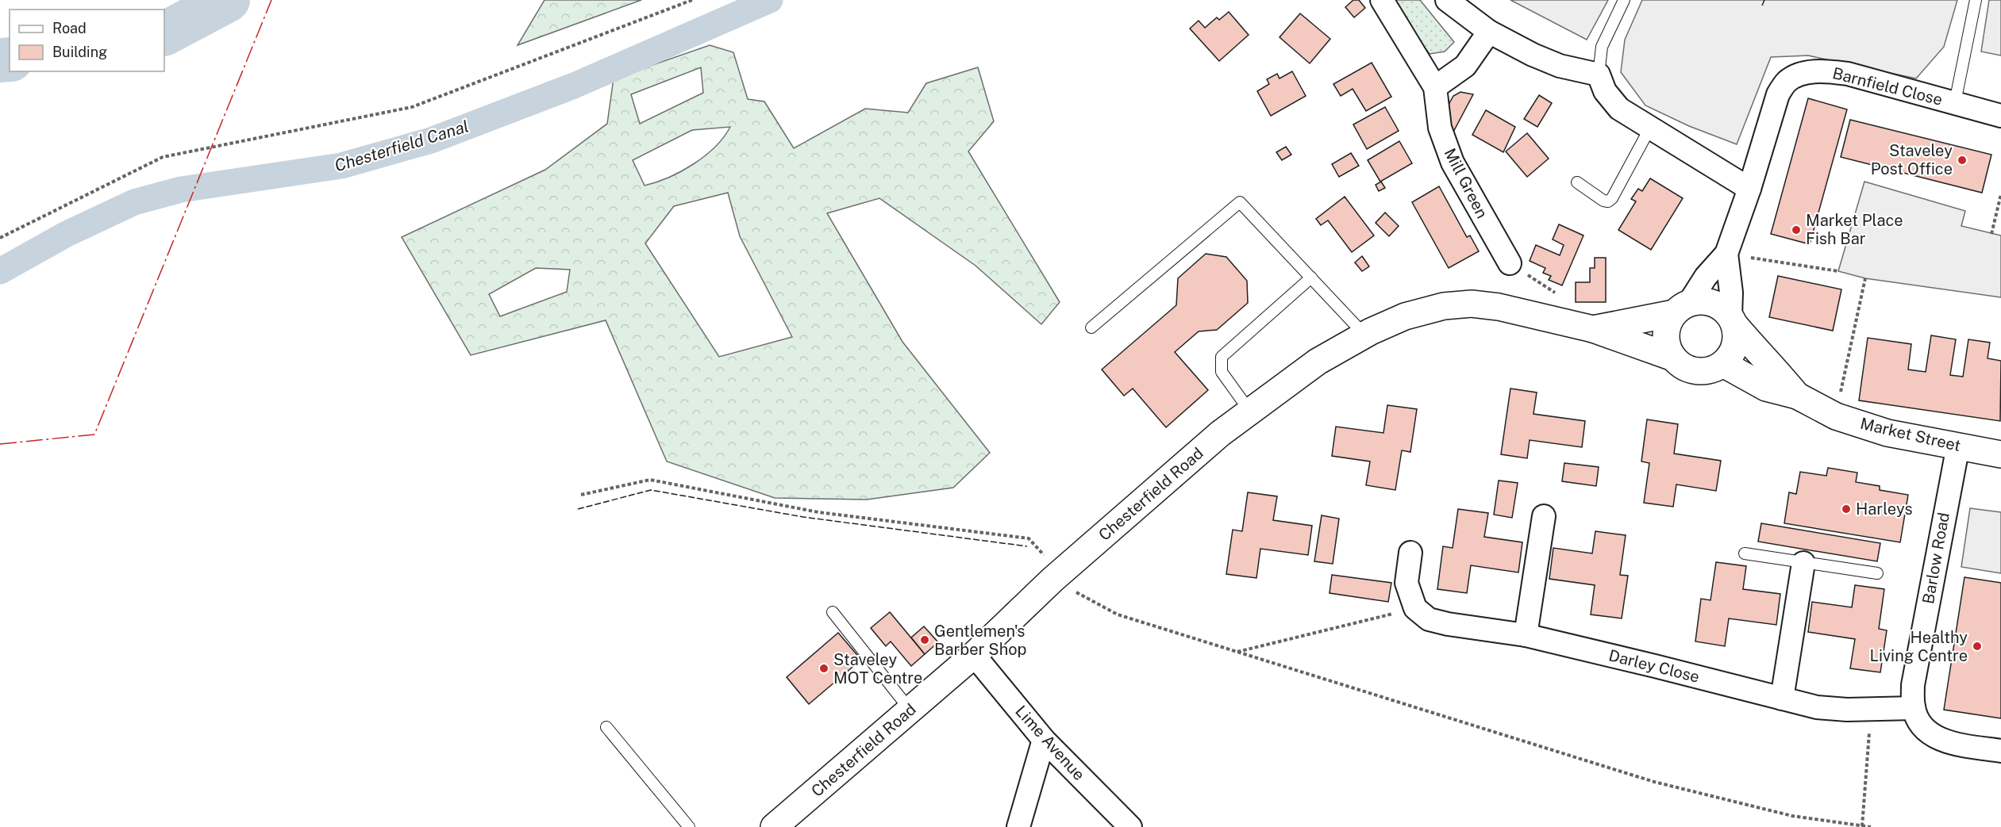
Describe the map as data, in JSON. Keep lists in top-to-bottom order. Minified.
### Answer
{"streets":{"highway":["Market Street","Chesterfield Road"],"street":["Barnfield Close","Mill Green","Barlow Road","Darley Close","Lime Avenue"]},"crossings":[["Barnfield Close","Market Street"],["Barnfield Close","Chesterfield Road"],["Market Street","Chesterfield Road"],["Market Street","Barlow Road"],["Chesterfield Road","Lime Avenue"],["Barlow Road","Darley Close"]],"water":["Chesterfield Canal"],"places":["Staveley Post Office","Market Place Fish Bar","Harleys","Gentlemen's Barber Shop","Healthy Living Centre","Staveley MOT Centre"],"legend":["Road","Building"]}
